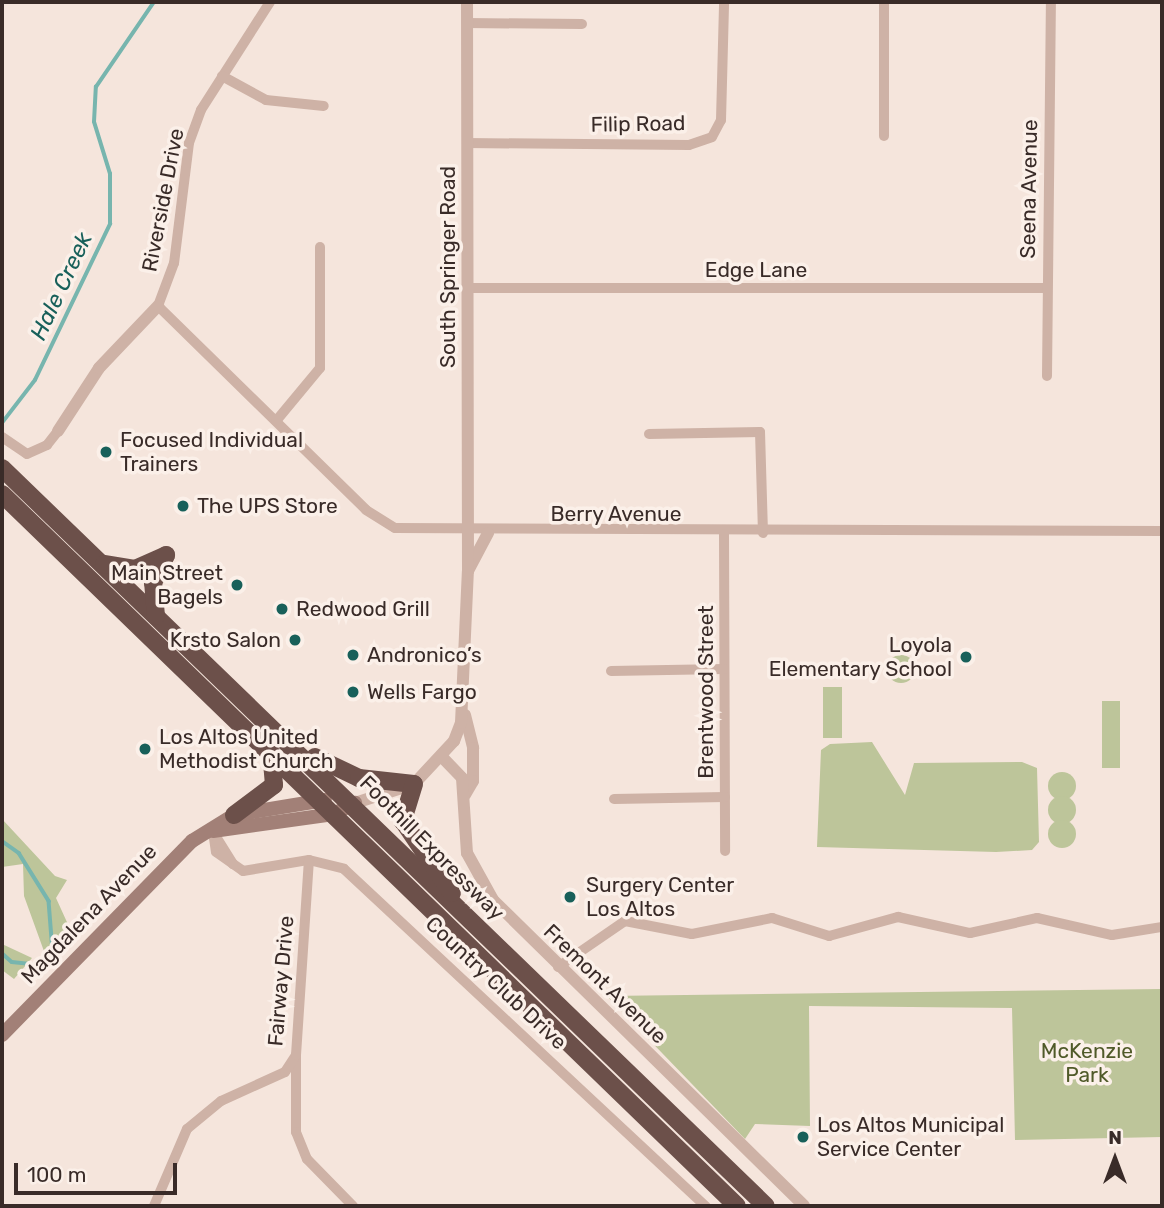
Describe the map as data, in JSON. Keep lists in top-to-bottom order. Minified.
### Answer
{"streets":{"highway":["Foothill Expressway"],"main road":["Magdalena Avenue"],"street":["Filip Road","Seena Avenue","Riverside Drive","South Springer Road","Edge Lane","Berry Avenue","Brentwood Street","Fairway Drive","Country Club Drive","Fremont Avenue"]},"crossings":[["Filip Road","South Springer Road"],["Seena Avenue","Edge Lane"],["Riverside Drive","Berry Avenue"],["South Springer Road","Edge Lane"],["South Springer Road","Berry Avenue"],["South Springer Road","Foothill Expressway"],["South Springer Road","Magdalena Avenue"],["South Springer Road","Fremont Avenue"],["Berry Avenue","Brentwood Street"],["Foothill Expressway","Magdalena Avenue"],["Magdalena Avenue","Country Club Drive"],["Fairway Drive","Country Club Drive"]],"water":["Hale Creek"],"parks":["McKenzie Park"],"places":["Focused Individual Trainers","The UPS Store","Main Street Bagels","Redwood Grill","Krsto Salon","Andronico’s","Loyola Elementary School","Wells Fargo","Los Altos United Methodist Church","Surgery Center Los Altos","Los Altos Municipal Service Center"],"scale_bar":"100 m","north":"top"}
